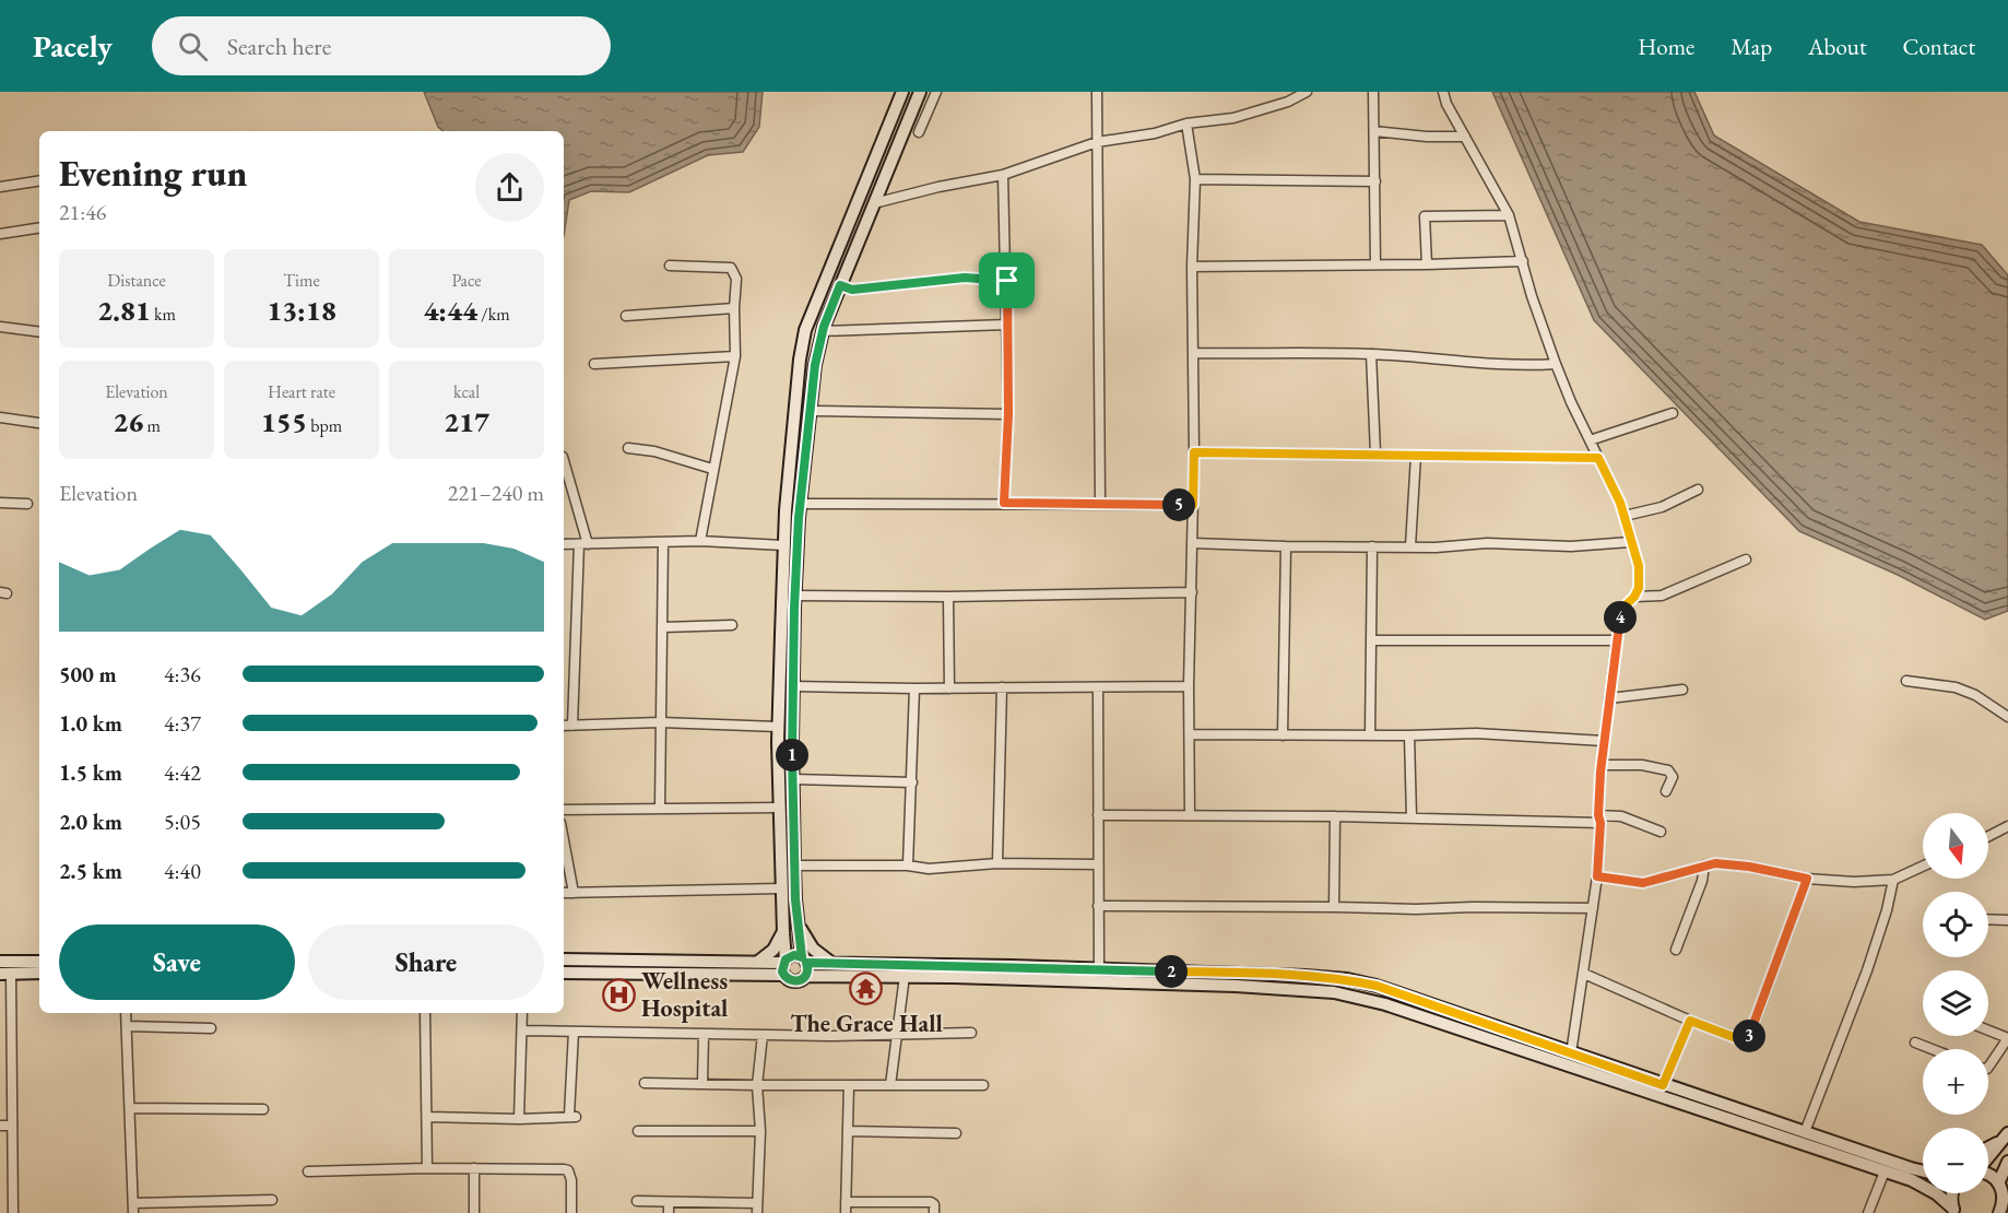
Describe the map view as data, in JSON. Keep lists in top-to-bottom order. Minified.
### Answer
{"places":{"temple":["The Grace Hall"],"hospital":["Wellness Hospital"]},"north":"bottom","page":{"header":"Pacely","search":"Search here","nav":["Home","Map","About","Contact"],"heading":["Evening run","21:46"],"stats":[["Distance","2.81 km"],["Time","13:18"],["Pace","4:44 /km"],["Elevation","26 m"],["Heart rate","155 bpm"],["kcal","217"]],"chart":["Elevation","221–240 m"],"pins":["5","4","1","2","3"],"list":[{"name":"500 m","note":"4:36"},{"name":"1.0 km","note":"4:37"},{"name":"1.5 km","note":"4:42"},{"name":"2.0 km","note":"5:05"},{"name":"2.5 km","note":"4:40"}],"map_buttons":["+","−"],"buttons":["Save","Share"]}}
